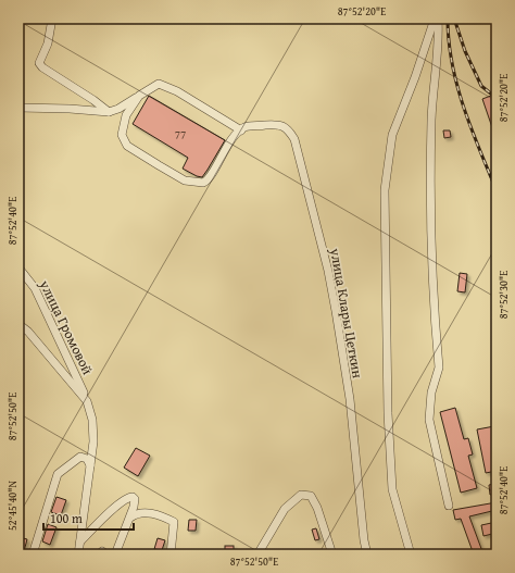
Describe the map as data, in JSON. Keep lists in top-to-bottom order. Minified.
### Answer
{"streets":{"street":["улица Клары Цеткин","улица Громовой"]},"house_numbers":["77"],"scale_bar":"100 m","coordinates":["87°52'20\"E","87°52'40\"E","87°52'30\"E","87°52'50\"E","52°45'40\"N"]}
